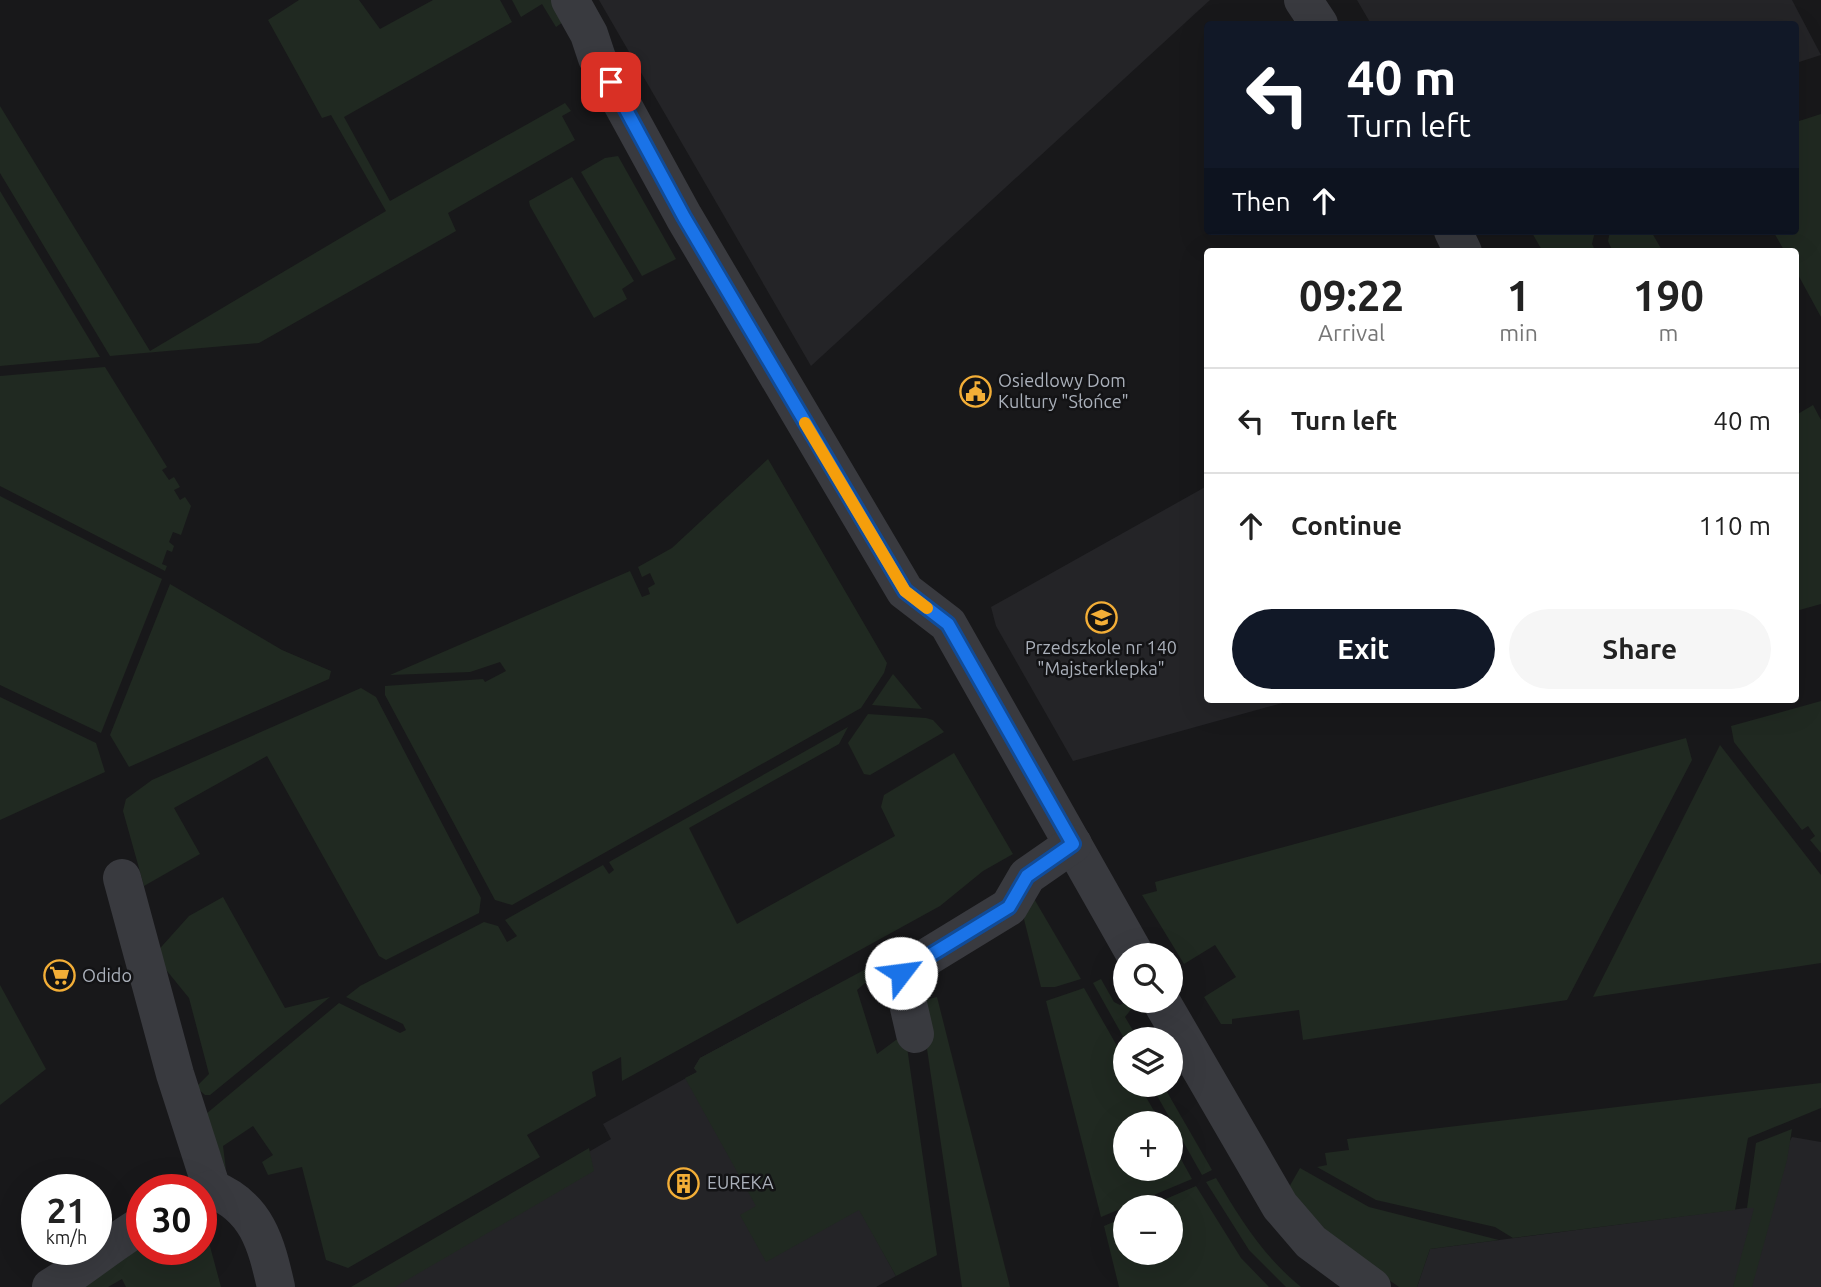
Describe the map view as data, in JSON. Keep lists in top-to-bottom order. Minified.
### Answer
{"places":{"public building":["Osiedlowy Dom Kultury \"Słońce\""],"school or university":["Przedszkole nr 140 \"Majsterklepka\""],"supermarket":["Odido"],"building":["EUREKA"]},"page":{"turn":["40 m","Turn left"],"then":"Then","eta":["09:22","Arrival","1","min","190","m"],"list":[{"name":"Turn left","value":"40 m"},{"name":"Continue","value":"110 m"}],"buttons":["Exit","Share"],"map_buttons":["+","−"],"speed":"21 km/h","limit":"30"}}
